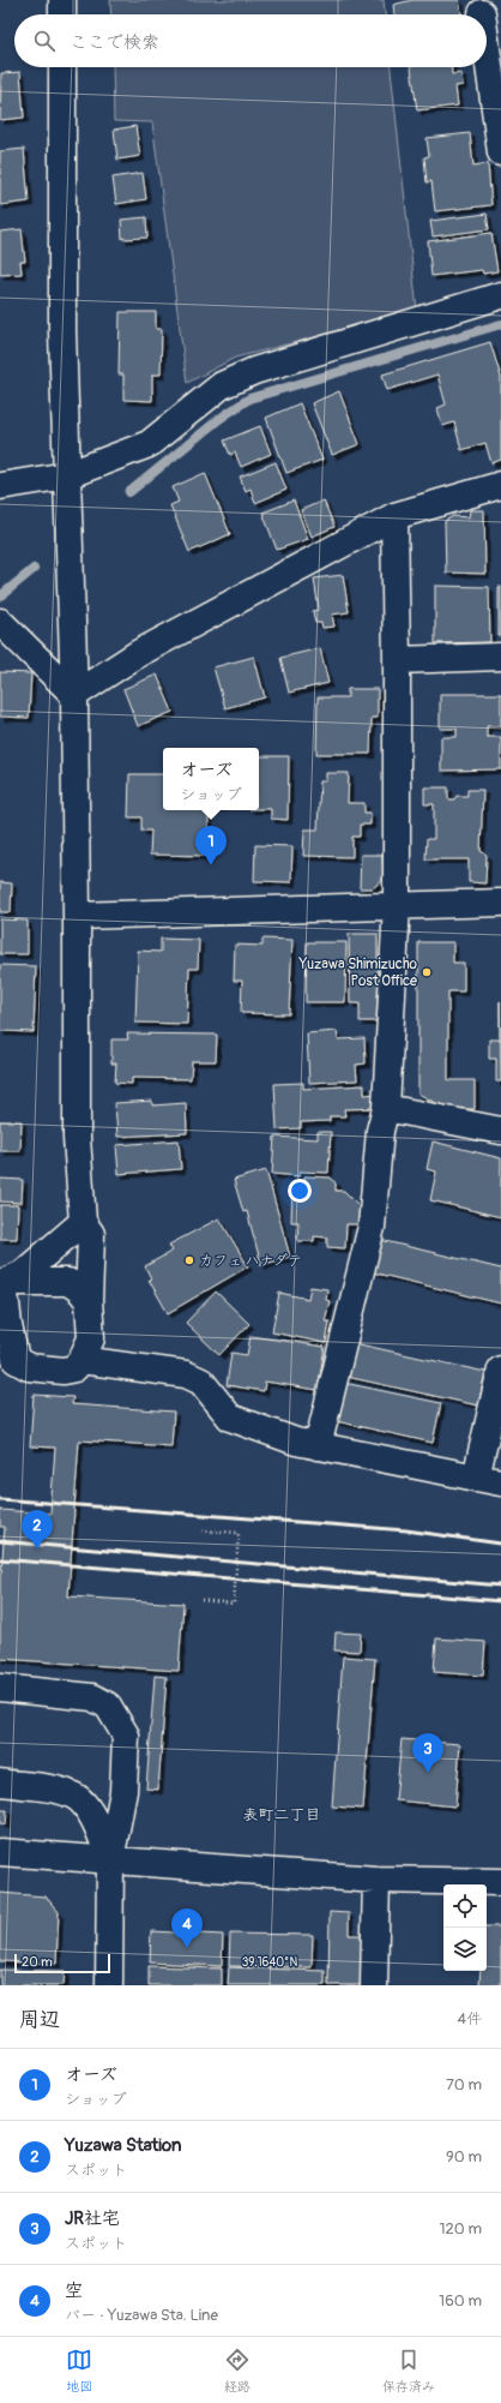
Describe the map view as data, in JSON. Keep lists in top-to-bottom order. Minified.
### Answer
{"districts":["表町二丁目"],"places":["Yuzawa Shimizucho Post Office","カフェ ハナダテ"],"scale_bar":"20 m","page":{"search":"ここで検索","popup":["オーズ","ショップ"],"pins":["1","2","3","4"],"scale":"20 m","heading":["周辺","4件"],"list":[{"mark":"1","name":"オーズ","note":"ショップ","value":"70 m"},{"mark":"2","name":"Yuzawa Station","note":"スポット","value":"90 m"},{"mark":"3","name":"JR社宅","note":"スポット","value":"120 m"},{"mark":"4","name":"空","note":"バー · Yuzawa Sta. Line","value":"160 m"}],"nav":["地図","経路","保存済み"]},"coordinates":["39.1640°N"]}
